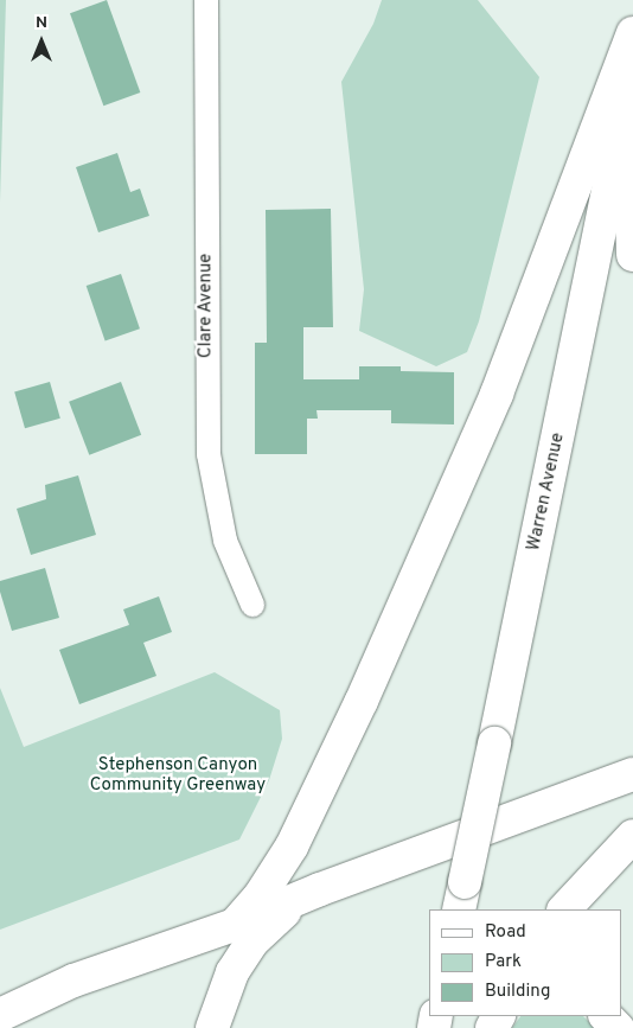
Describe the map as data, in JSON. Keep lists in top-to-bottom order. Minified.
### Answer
{"streets":{"main road":["Warren Avenue"],"street":["Clare Avenue"]},"parks":["Stephenson Canyon Community Greenway"],"legend":["Road","Park","Building"],"north":"top"}
